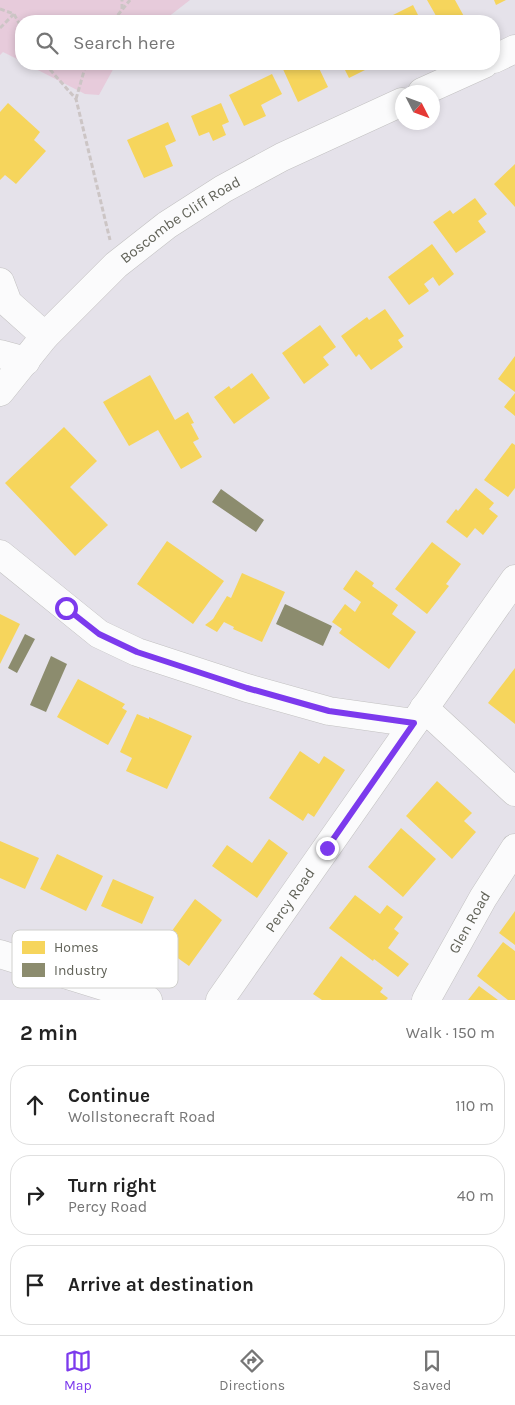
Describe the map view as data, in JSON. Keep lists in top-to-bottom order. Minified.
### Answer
{"streets":{"street":["Boscombe Cliff Road","Percy Road","Glen Road"]},"legend":["Homes","Industry"],"north":"bottom right","page":{"search":"Search here","heading":["2 min","Walk · 150 m"],"list":[["Continue","Wollstonecraft Road","110 m"],["Turn right","Percy Road","40 m"],"Arrive at destination"],"nav":["Map","Directions","Saved"]}}
